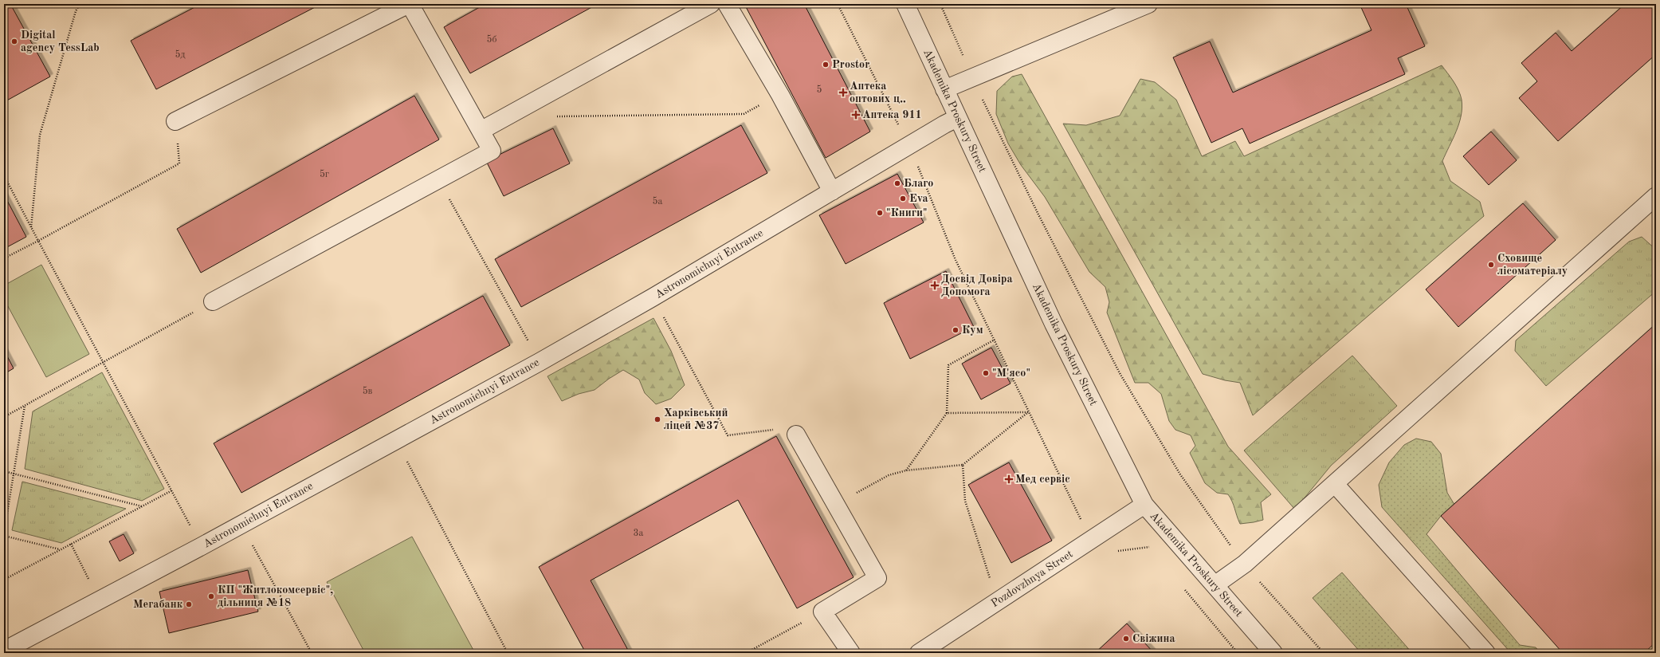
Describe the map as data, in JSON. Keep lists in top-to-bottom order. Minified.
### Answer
{"streets":{"street":["Akademika Proskury Street","Astronomichnyi Entrance","Pozdovzhnya Street"]},"crossings":[["Akademika Proskury Street","Astronomichnyi Entrance"],["Akademika Proskury Street","Pozdovzhnya Street"]],"places":{"other":["Digital agency TessLab","Prostor","Благо","Eva","\"Книги\"","Сховище лісоматеріалу","Кум","\"М'ясо\"","Харківський ліцей №37","КП \"Житлокомсервіс\", дільниця №18","Мегабанк","Свіжина"],"health":["Аптека оптових ц‥","Аптека 911","Досвід Довіра Допомога","Мед сервіс"]},"house_numbers":["5б","5д","5","5г","5а","5в","3а"]}
